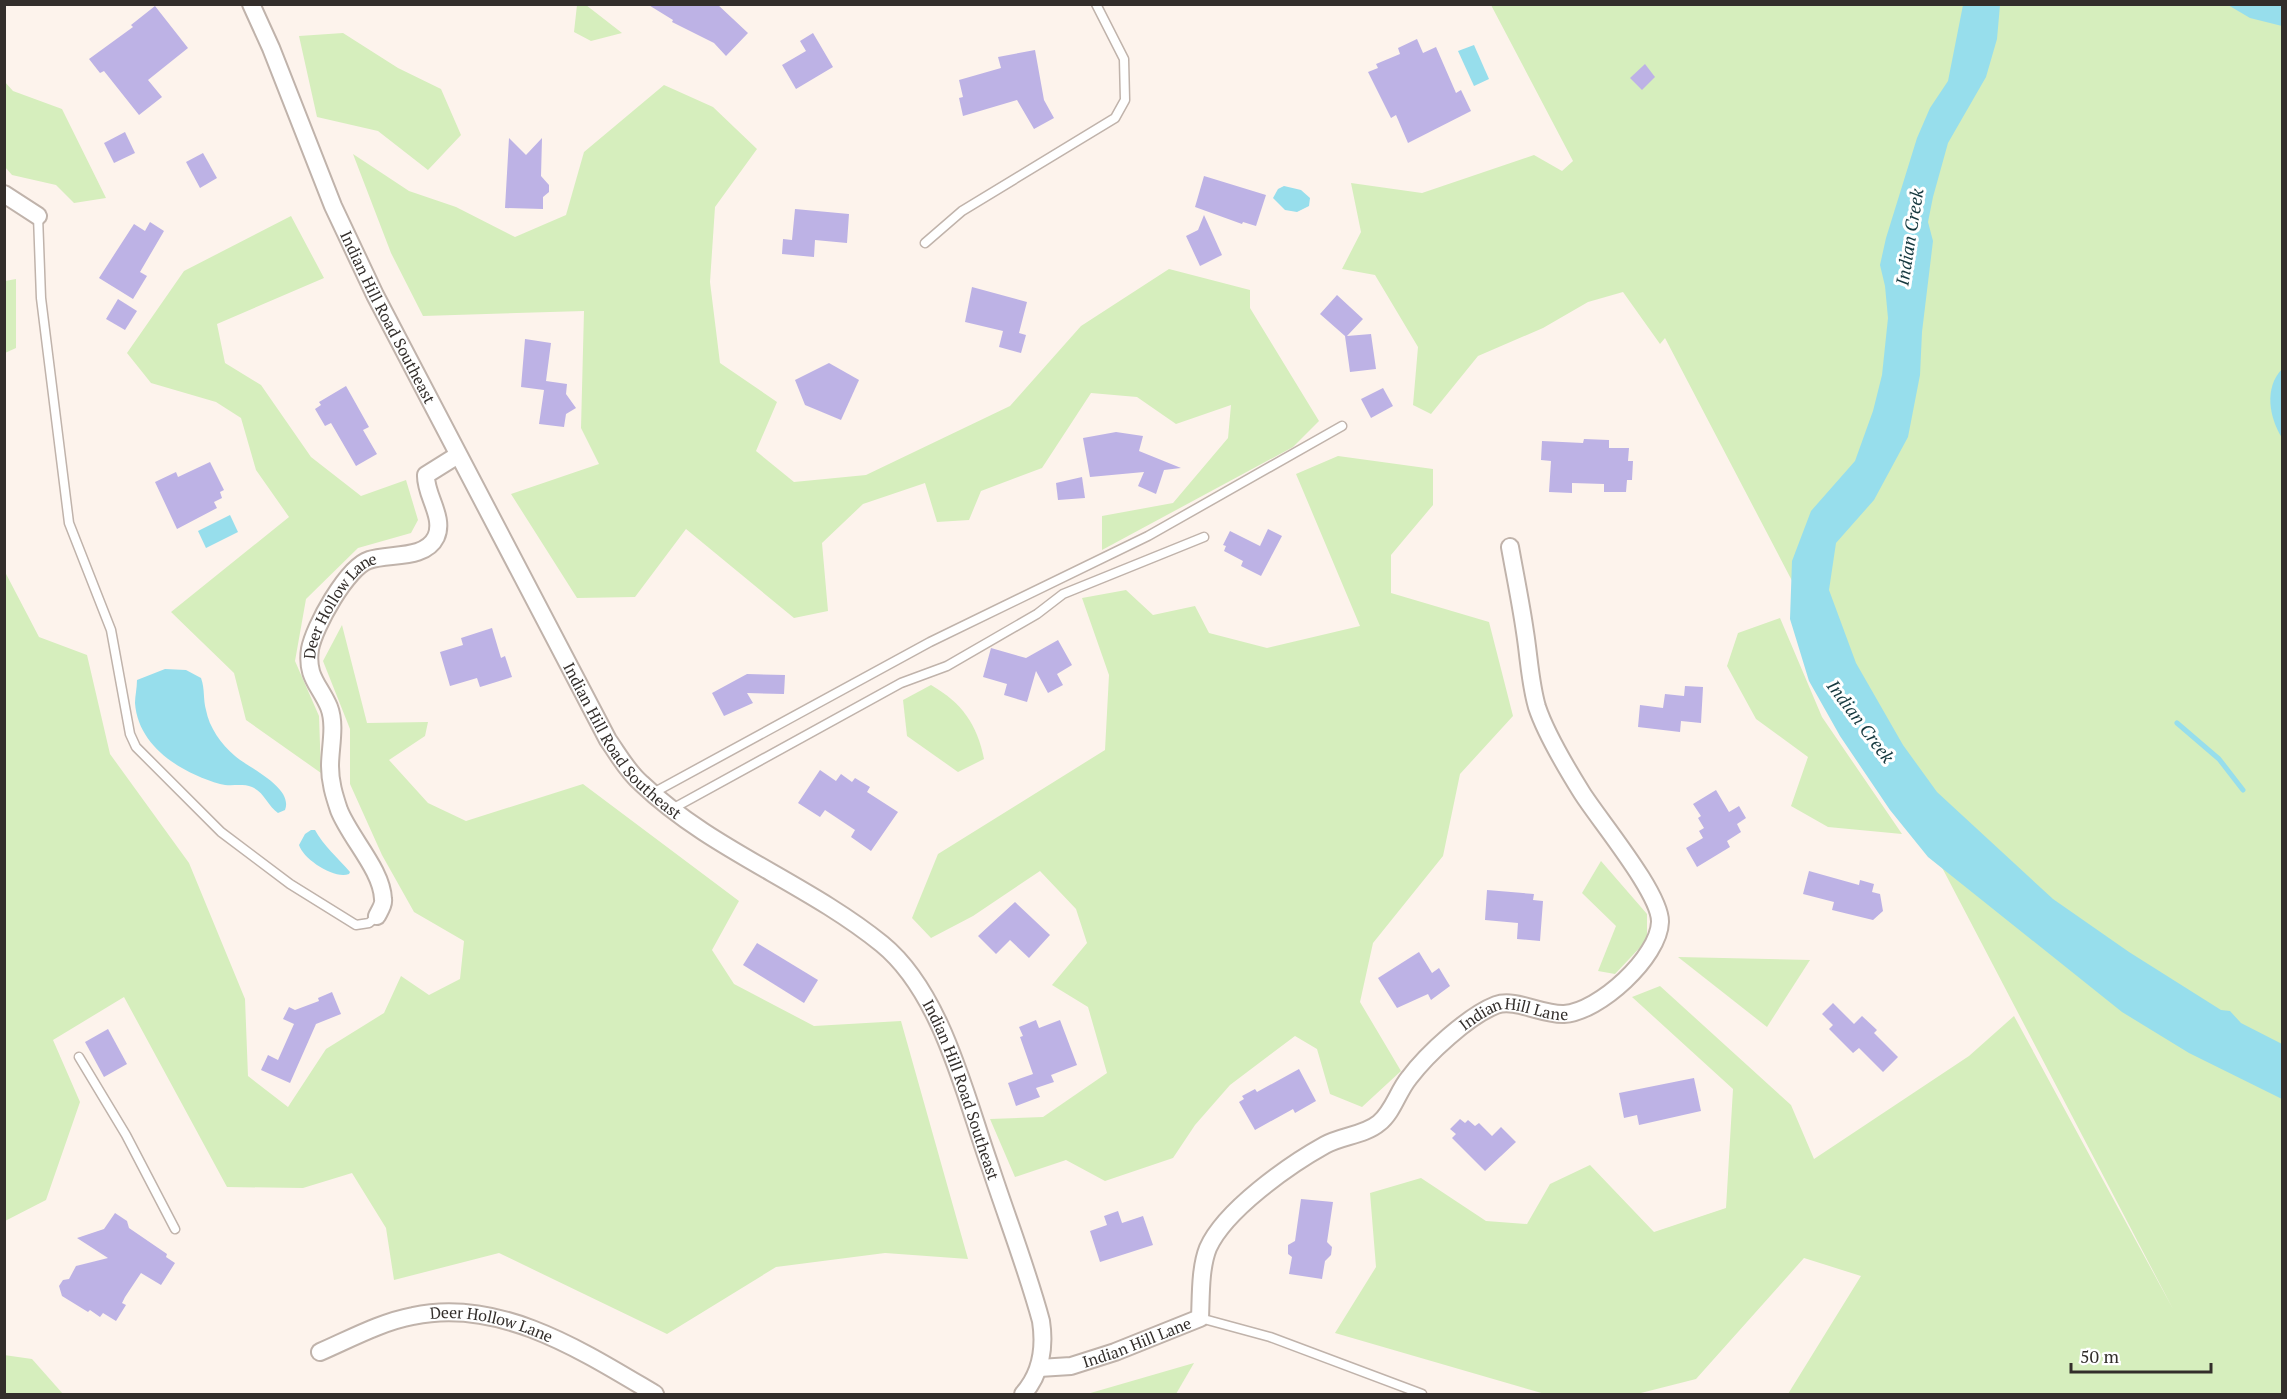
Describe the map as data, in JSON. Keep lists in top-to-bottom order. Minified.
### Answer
{"streets":{"street":["Indian Hill Road Southeast","Deer Hollow Lane","Indian Hill Lane"]},"crossings":[["Indian Hill Road Southeast","Deer Hollow Lane"],["Indian Hill Road Southeast","Indian Hill Lane"]],"water":["Indian Creek"],"scale_bar":"50 m"}
